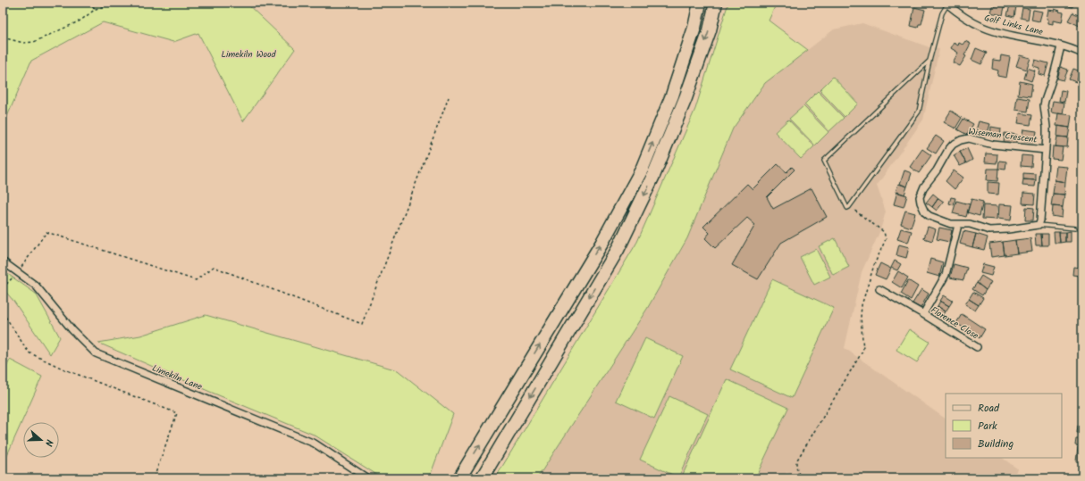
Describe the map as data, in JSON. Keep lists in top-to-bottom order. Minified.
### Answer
{"streets":{"street":["Golf Links Lane","Wiseman Crescent","Florence Close","Limekiln Lane"]},"crossings":[["Golf Links Lane","Wiseman Crescent"],["Wiseman Crescent","Florence Close"]],"parks":["Limekiln Wood"],"legend":["Road","Park","Building"],"north":"right"}
